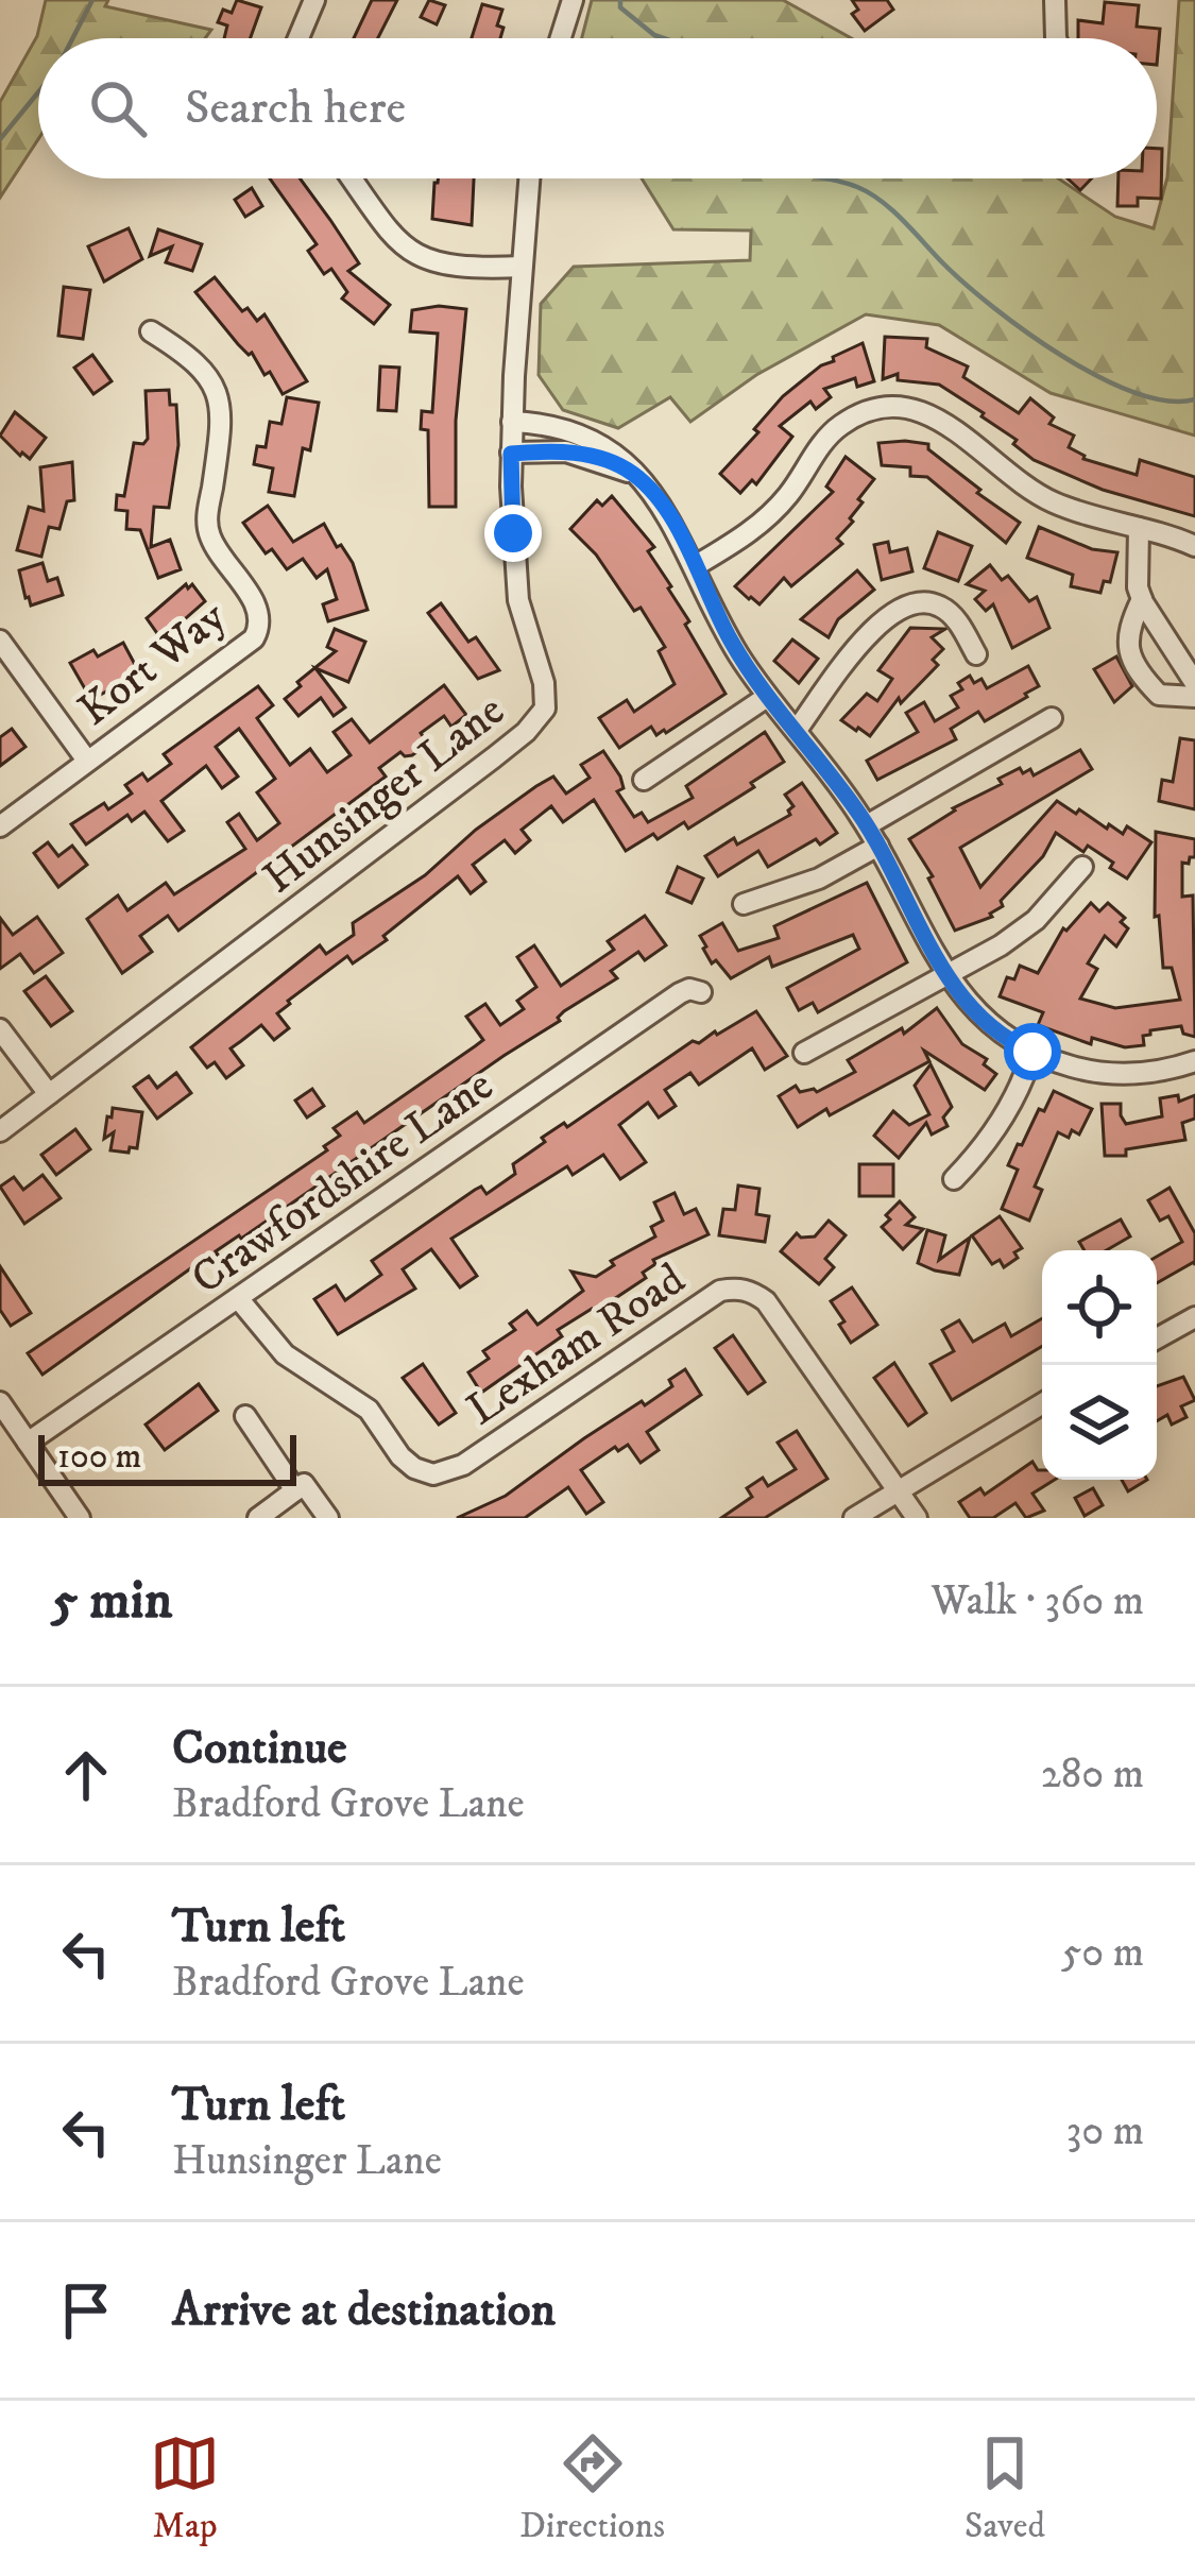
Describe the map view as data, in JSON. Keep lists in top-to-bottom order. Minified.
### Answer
{"streets":{"street":["Kort Way","Hunsinger Lane","Crawfordshire Lane","Lexham Road"]},"crossings":[["Crawfordshire Lane","Lexham Road"]],"scale_bar":"100 m","page":{"search":"Search here","scale":"100 m","heading":["5 min","Walk · 360 m"],"list":[["Continue","Bradford Grove Lane","280 m"],["Turn left","Bradford Grove Lane","50 m"],["Turn left","Hunsinger Lane","30 m"],"Arrive at destination"],"nav":["Map","Directions","Saved"]}}
